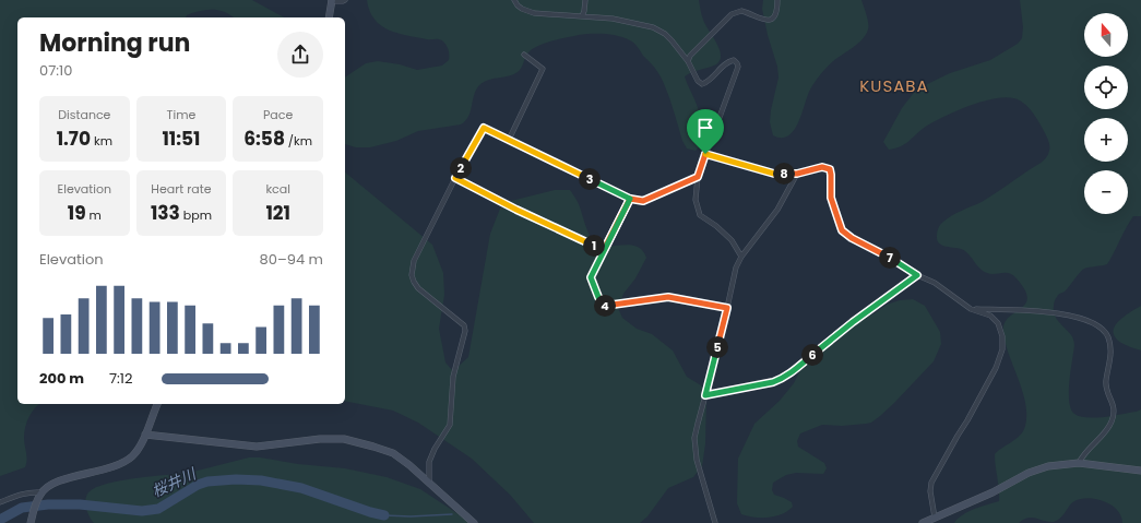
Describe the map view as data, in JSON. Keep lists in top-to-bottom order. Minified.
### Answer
{"districts":["KUSABA"],"water":["桜井川"],"north":"top","page":{"map_buttons":["+","−"],"heading":["Morning run","07:10"],"stats":[["Distance","1.70 km"],["Time","11:51"],["Pace","6:58 /km"],["Elevation","19 m"],["Heart rate","133 bpm"],["kcal","121"]],"pins":["2","8","3","1","7","4","5","6"],"chart":["Elevation","80–94 m"],"list":[{"name":"200 m","note":"7:12"}]}}
